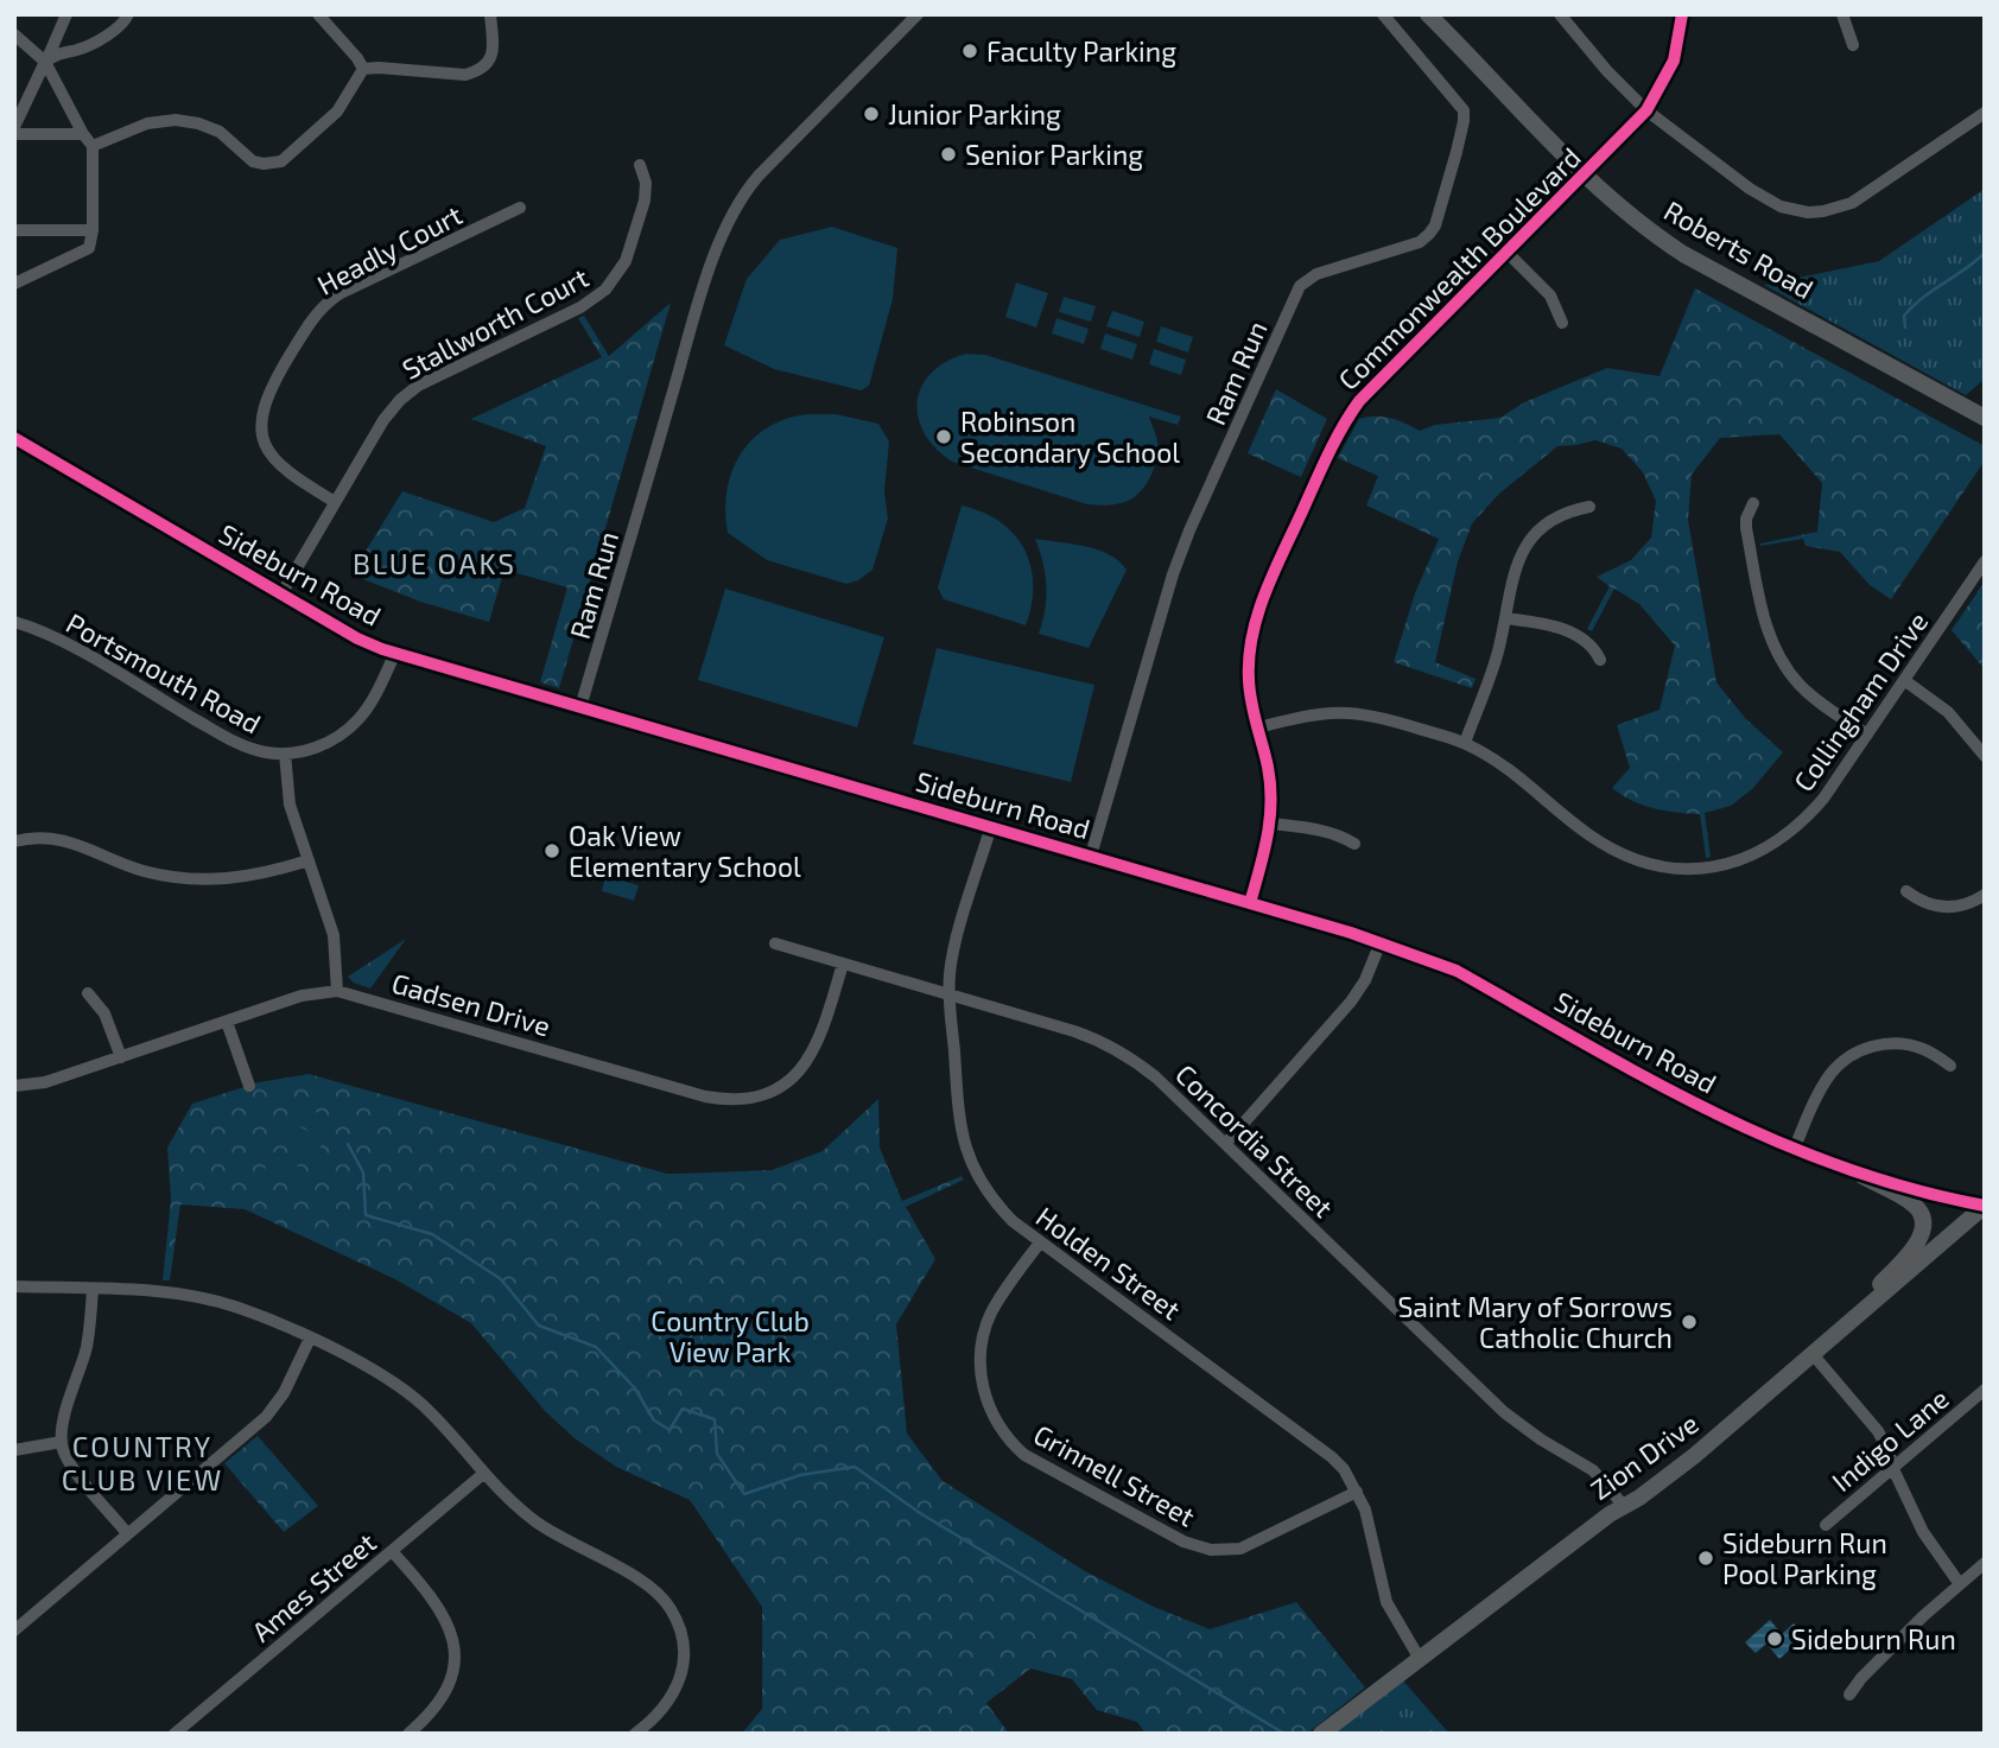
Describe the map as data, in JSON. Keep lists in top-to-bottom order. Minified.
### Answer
{"streets":{"main road":["Roberts Road","Zion Drive"],"street":["Headly Court","Commonwealth Boulevard","Stallworth Court","Ram Run","Sideburn Road","Portsmouth Road","Collingham Drive","Gadsen Drive","Concordia Street","Holden Street","Indigo Lane","Grinnell Street","Ames Street"]},"crossings":[["Headly Court","Stallworth Court"],["Roberts Road","Commonwealth Boulevard"],["Commonwealth Boulevard","Sideburn Road"],["Commonwealth Boulevard","Collingham Drive"],["Stallworth Court","Sideburn Road"],["Ram Run","Sideburn Road"],["Sideburn Road","Portsmouth Road"],["Sideburn Road","Holden Street"],["Sideburn Road","Zion Drive"],["Gadsen Drive","Concordia Street"],["Concordia Street","Holden Street"],["Concordia Street","Zion Drive"],["Holden Street","Zion Drive"],["Holden Street","Grinnell Street"]],"districts":["BLUE OAKS","COUNTRY CLUB VIEW"],"parks":["Country Club View Park"],"places":["Faculty Parking","Junior Parking","Senior Parking","Robinson Secondary School","Oak View Elementary School","Saint Mary of Sorrows Catholic Church","Sideburn Run Pool Parking","Sideburn Run"]}
